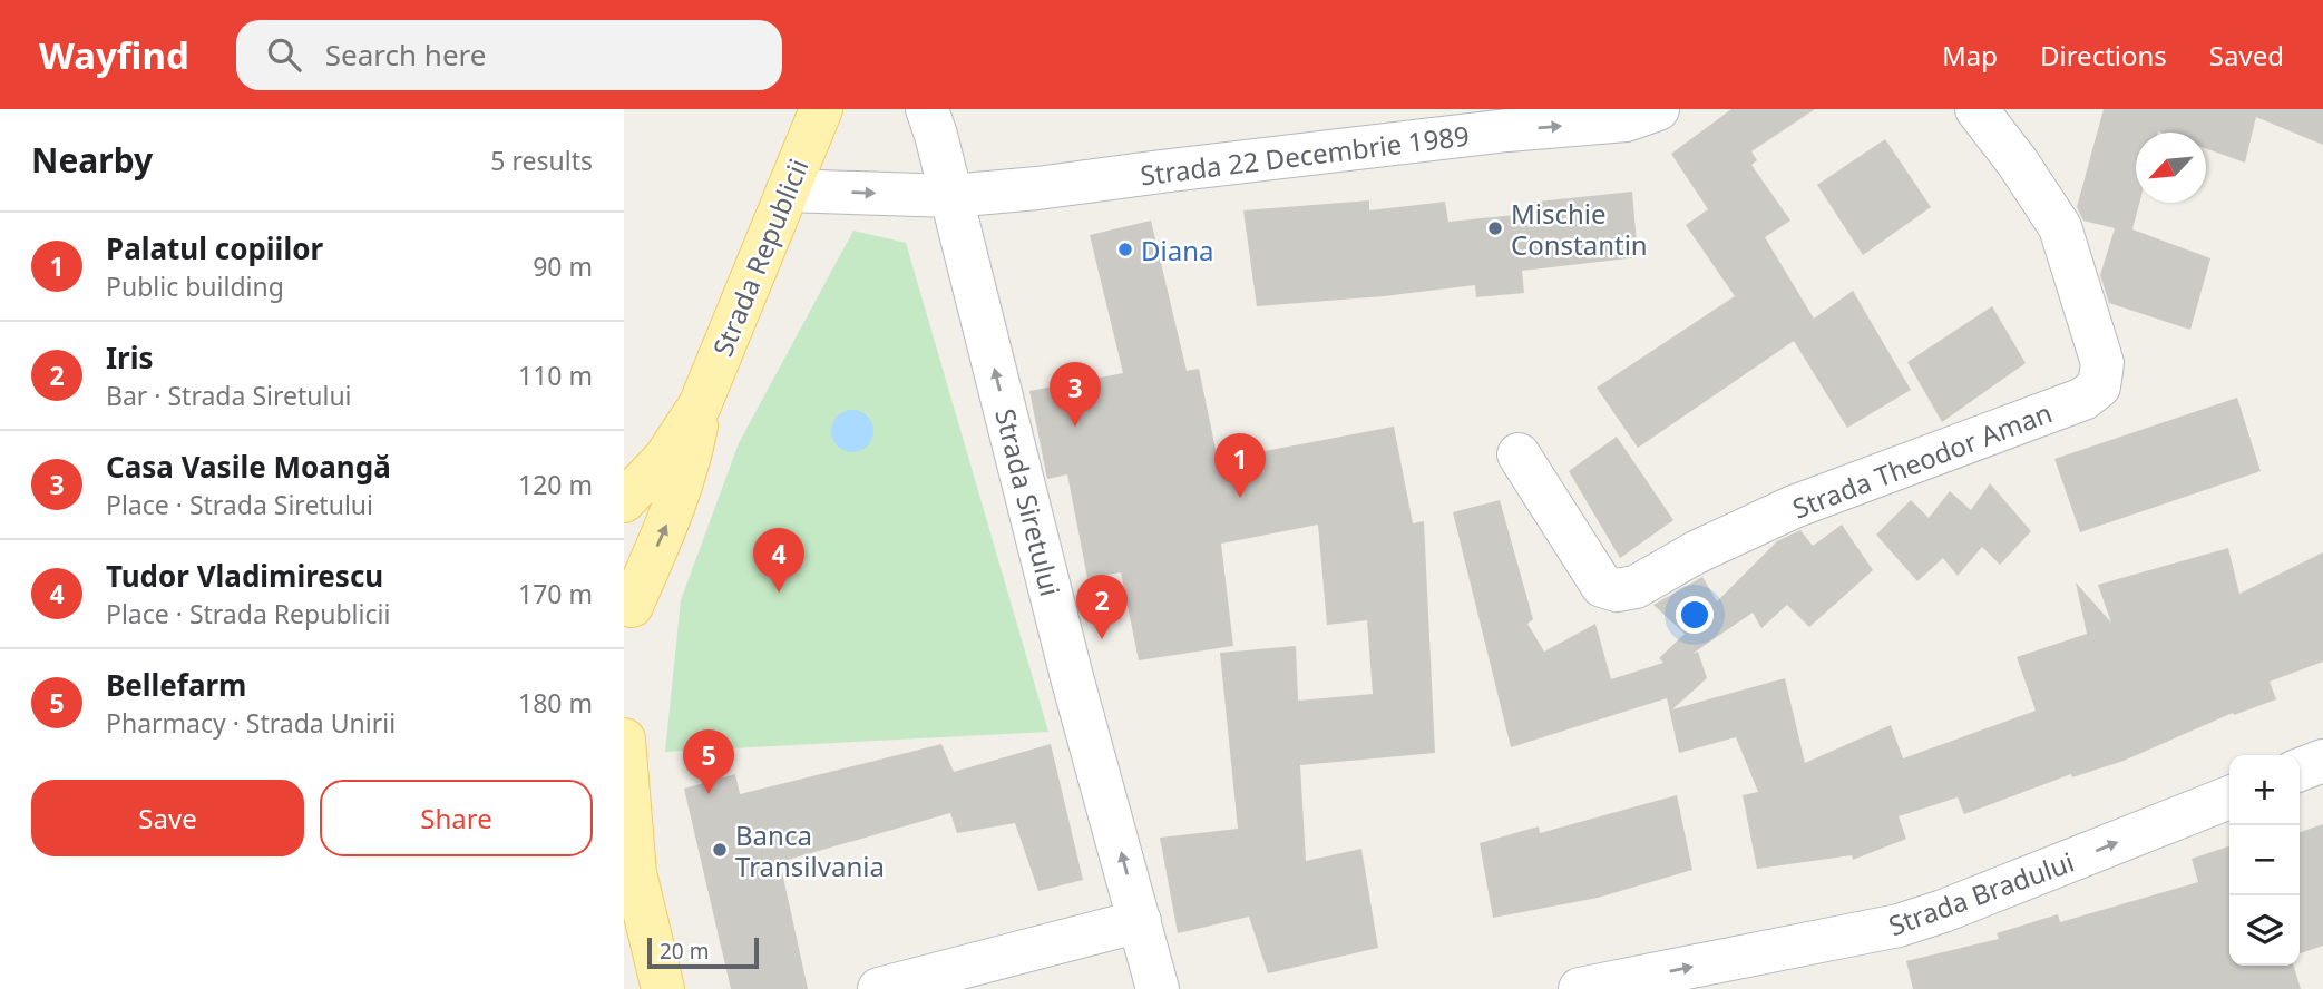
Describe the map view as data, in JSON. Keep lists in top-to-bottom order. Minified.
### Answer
{"streets":{"main road":["Strada Republicii"],"street":["Strada 22 Decembrie 1989","Strada Theodor Aman","Strada Siretului","Strada Bradului"]},"crossings":[["Strada 22 Decembrie 1989","Strada Republicii"],["Strada 22 Decembrie 1989","Strada Siretului"]],"one_way":["Strada 22 Decembrie 1989","Strada Siretului","Strada Bradului"],"places":["Mischie Constantin","Diana","Banca Transilvania"],"scale_bar":"20 m","north":"bottom left","page":{"header":"Wayfind","search":"Search here","nav":["Map","Directions","Saved"],"heading":["Nearby","5 results"],"list":[{"mark":"1","name":"Palatul copiilor","note":"Public building","value":"90 m"},{"mark":"2","name":"Iris","note":"Bar · Strada Siretului","value":"110 m"},{"mark":"3","name":"Casa Vasile Moangă","note":"Place · Strada Siretului","value":"120 m"},{"mark":"4","name":"Tudor Vladimirescu","note":"Place · Strada Republicii","value":"170 m"},{"mark":"5","name":"Bellefarm","note":"Pharmacy · Strada Unirii","value":"180 m"}],"pins":["3","1","4","2","5"],"map_buttons":["+","−"],"buttons":["Save","Share"],"scale":"20 m"}}
